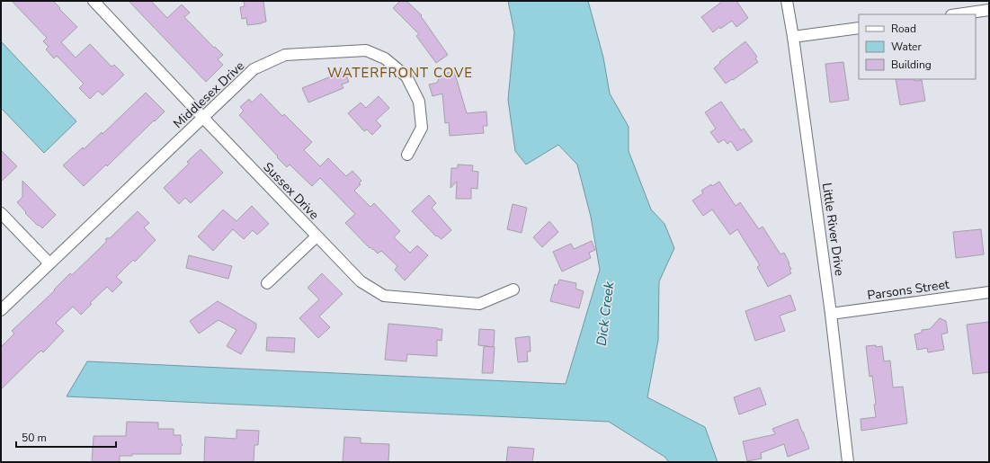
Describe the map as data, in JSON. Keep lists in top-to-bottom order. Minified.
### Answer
{"streets":{"street":["Middlesex Drive","Sussex Drive","Little River Drive","Parsons Street"]},"crossings":[["Middlesex Drive","Sussex Drive"],["Little River Drive","Parsons Street"]],"districts":["WATERFRONT COVE"],"water":["Dick Creek"],"legend":["Road","Water","Building"],"scale_bar":"50 m"}
